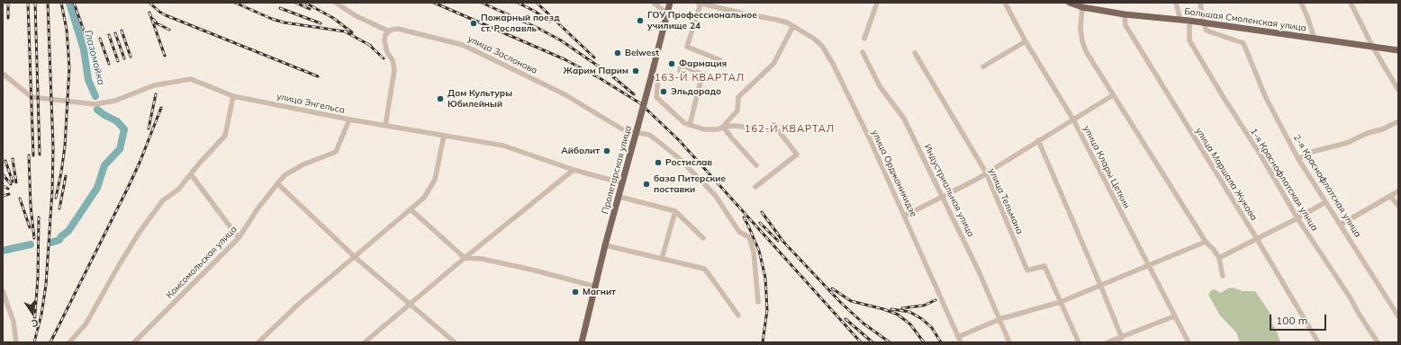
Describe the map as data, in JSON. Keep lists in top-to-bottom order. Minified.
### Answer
{"streets":{"main road":["Большая Смоленская улица","Пролетарская улица"],"street":["улица Заслонова","улица Энгельса","улица Клары Цеткин","улица Орджоникидзе","улица Маршала Жукова","1-я Краснофлотская улица","2-я Краснофлотская улица","Индустриальная улица","улица Тельмана","Комсомольская улица"]},"crossings":[["Большая Смоленская улица","улица Маршала Жукова"],["Большая Смоленская улица","1-я Краснофлотская улица"],["Большая Смоленская улица","2-я Краснофлотская улица"],["улица Заслонова","Пролетарская улица"],["улица Энгельса","Пролетарская улица"],["улица Энгельса","Комсомольская улица"]],"districts":["163-Й КВАРТАЛ","162-Й КВАРТАЛ"],"water":["Глазомойка"],"places":["ГОУ Профессиональное училище 24","Пожарный поезд ст. Рославль","Belwest","Фармация","Жарим Парим","Эльдорадо","Дом Культуры Юбилейный","Айболит","Ростислав","база Питерские поставки","Магнит"],"scale_bar":"100 m","north":"bottom"}
